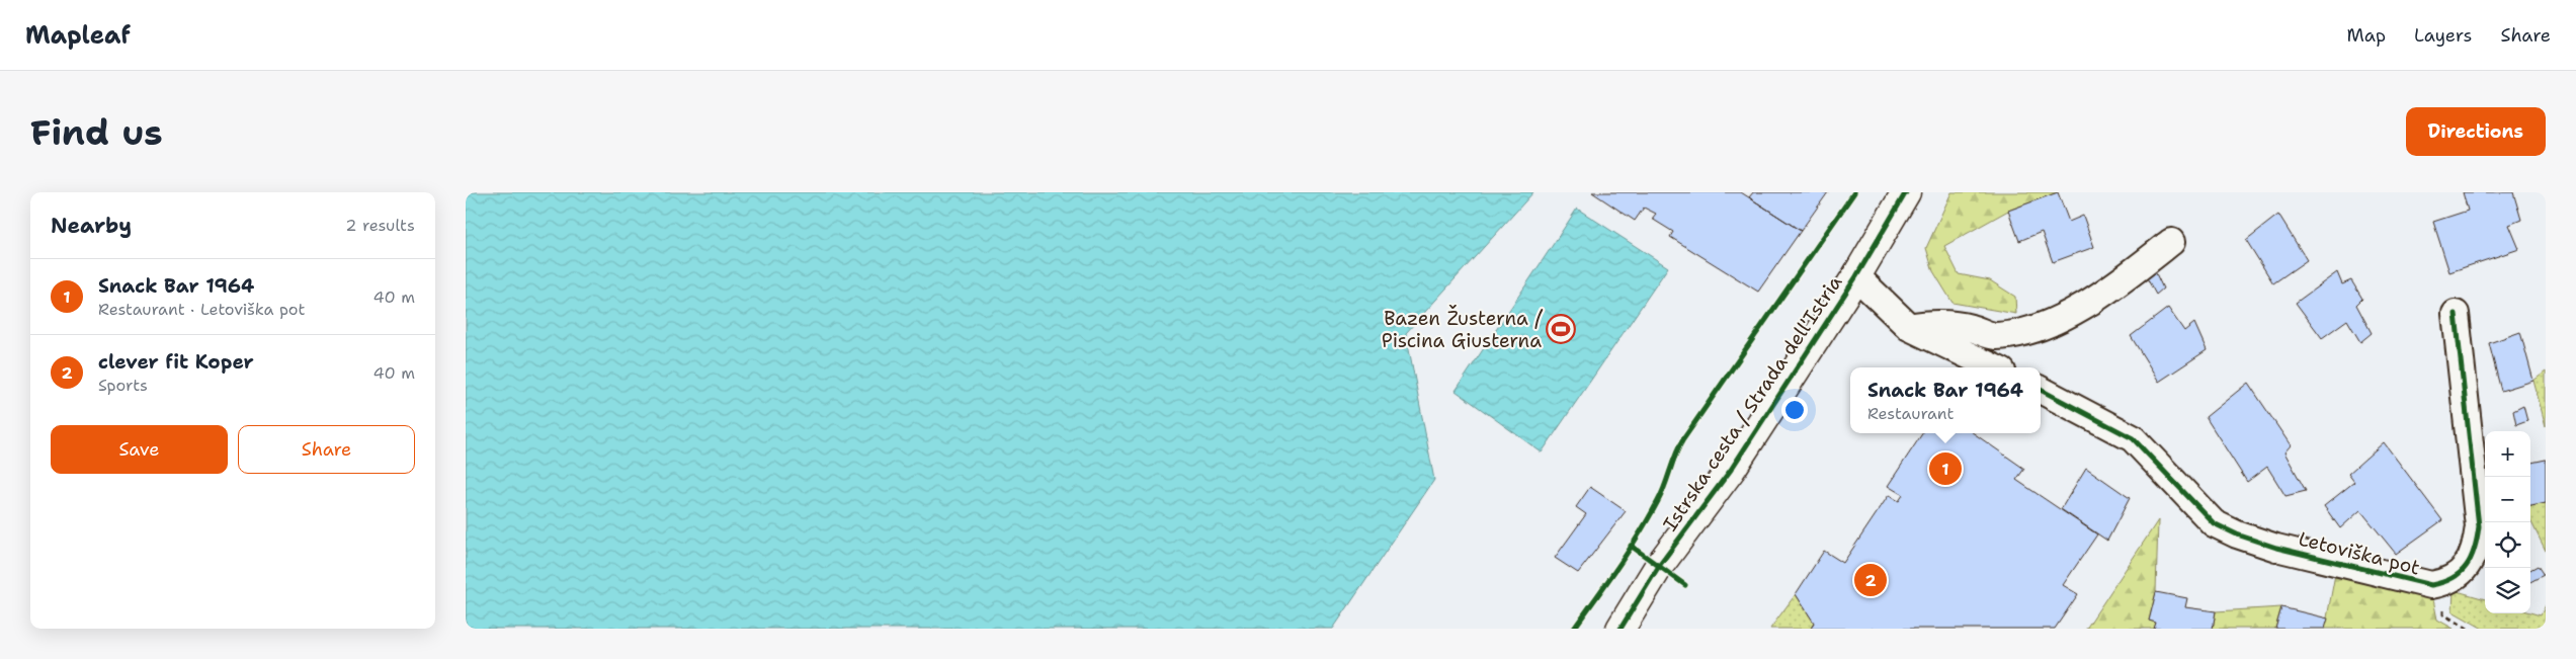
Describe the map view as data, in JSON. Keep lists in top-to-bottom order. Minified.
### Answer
{"streets":{"street":["Istrska cesta / Strada dell'Istria","Letoviška pot"]},"places":{"sports":["Bazen Žusterna / Piscina Giusterna"]},"page":{"header":"Mapleaf","nav":["Map","Layers","Share"],"buttons":["Directions",["Save","Share"]],"title":"Find us","heading":["Nearby","2 results"],"list":[{"mark":"1","name":"Snack Bar 1964","note":"Restaurant · Letoviška pot","value":"40 m"},{"mark":"2","name":"clever fit Koper","note":"Sports","value":"40 m"}],"popup":["Snack Bar 1964","Restaurant"],"map_buttons":["+","−"],"pins":["1","2"]}}
